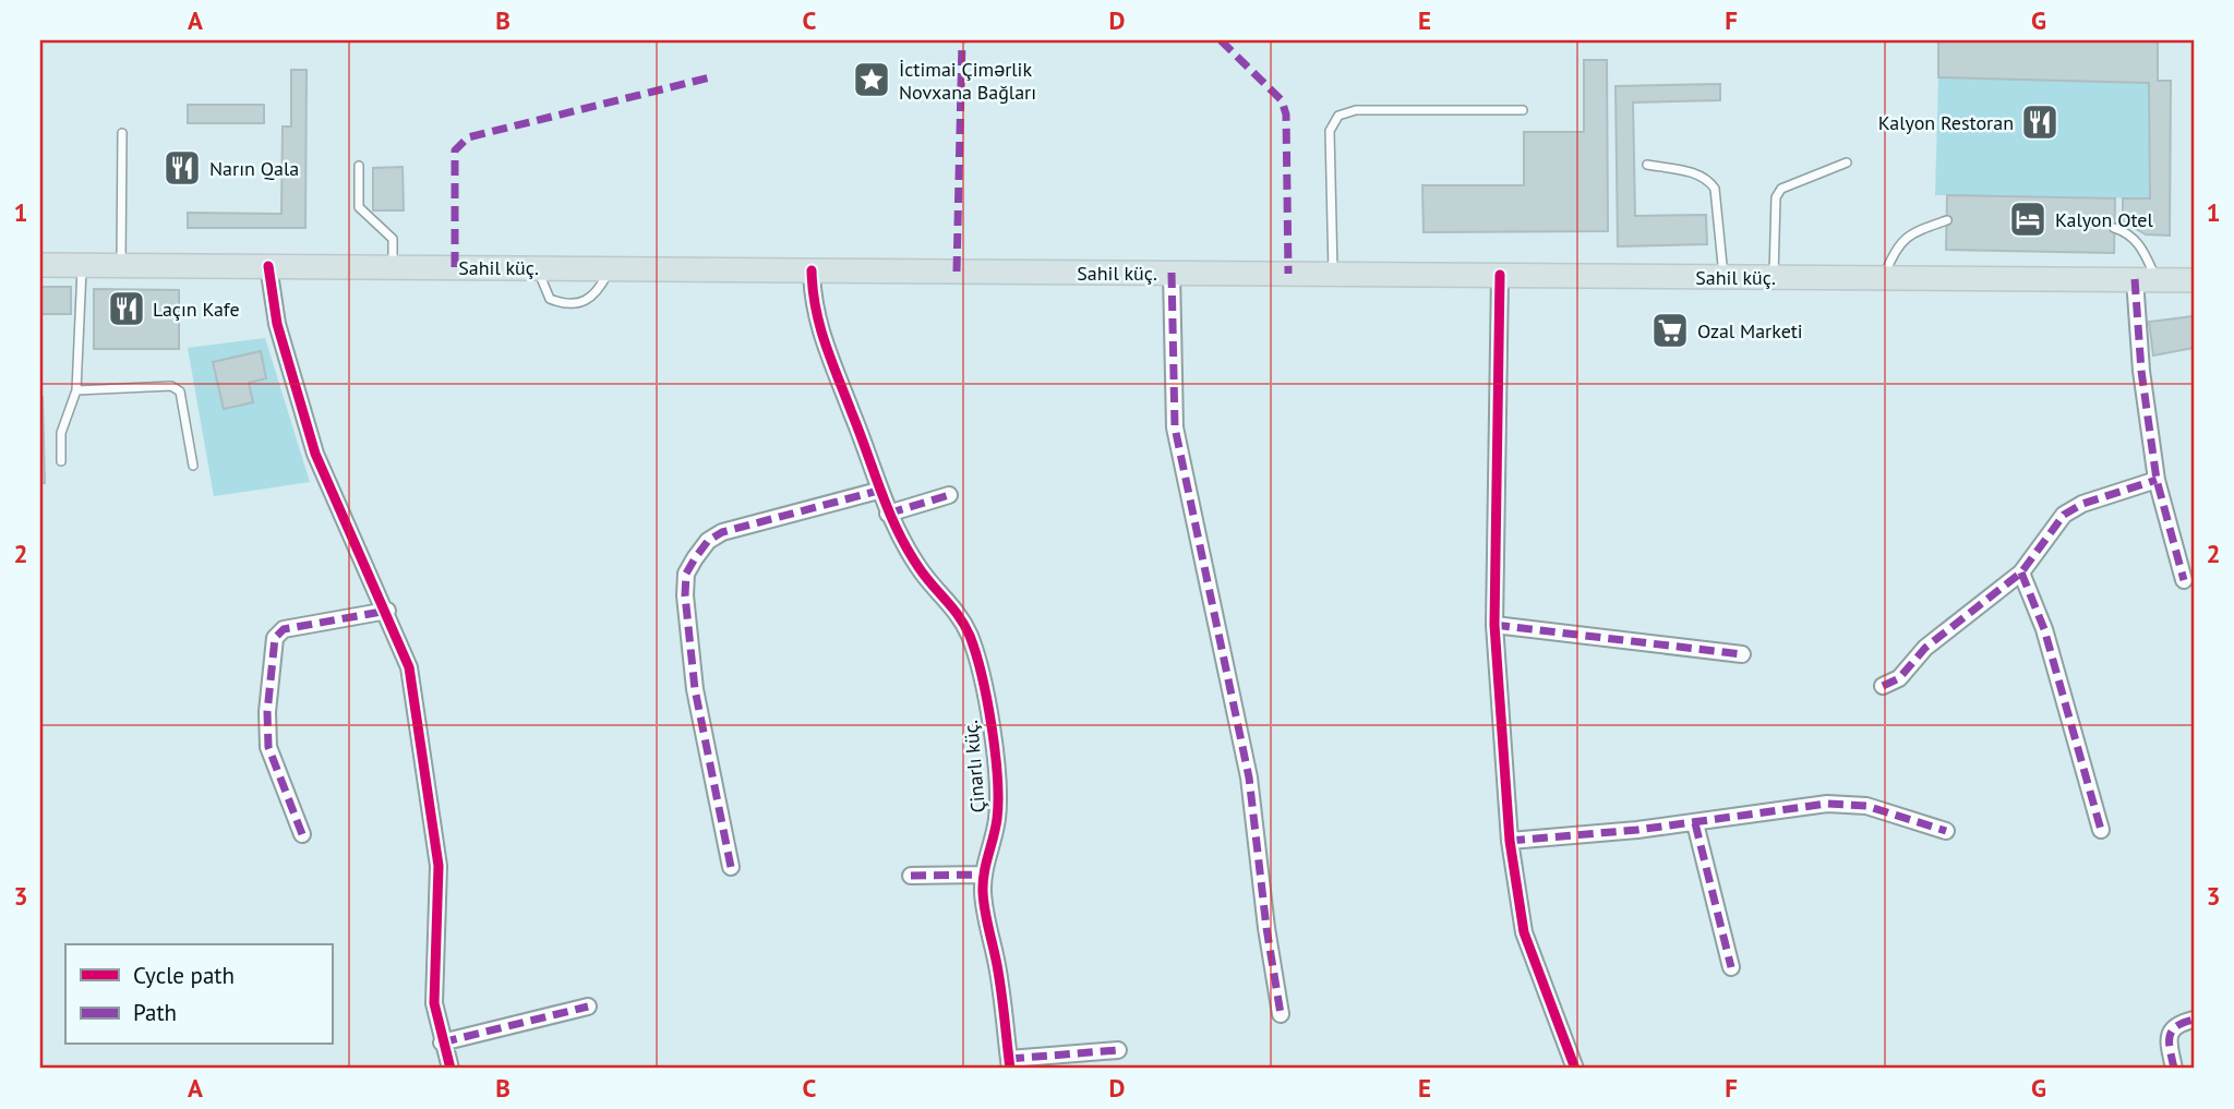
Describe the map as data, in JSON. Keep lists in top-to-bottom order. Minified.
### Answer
{"streets":{"main road":["Sahil küç."],"street":["Çinarlı küç."]},"crossings":[["Sahil küç.","Çinarlı küç."]],"places":{"place":["İctimai Çimərlik Novxana Bağları"],"restaurant":["Kalyon Restoran","Narın Qala","Laçın Kafe"],"hotel":["Kalyon Otel"],"supermarket":["Ozal Marketi"]},"legend":["Cycle path","Path"],"grid":{"columns":["A","B","C","D","E","F","G"],"rows":["1","2","3"]}}
